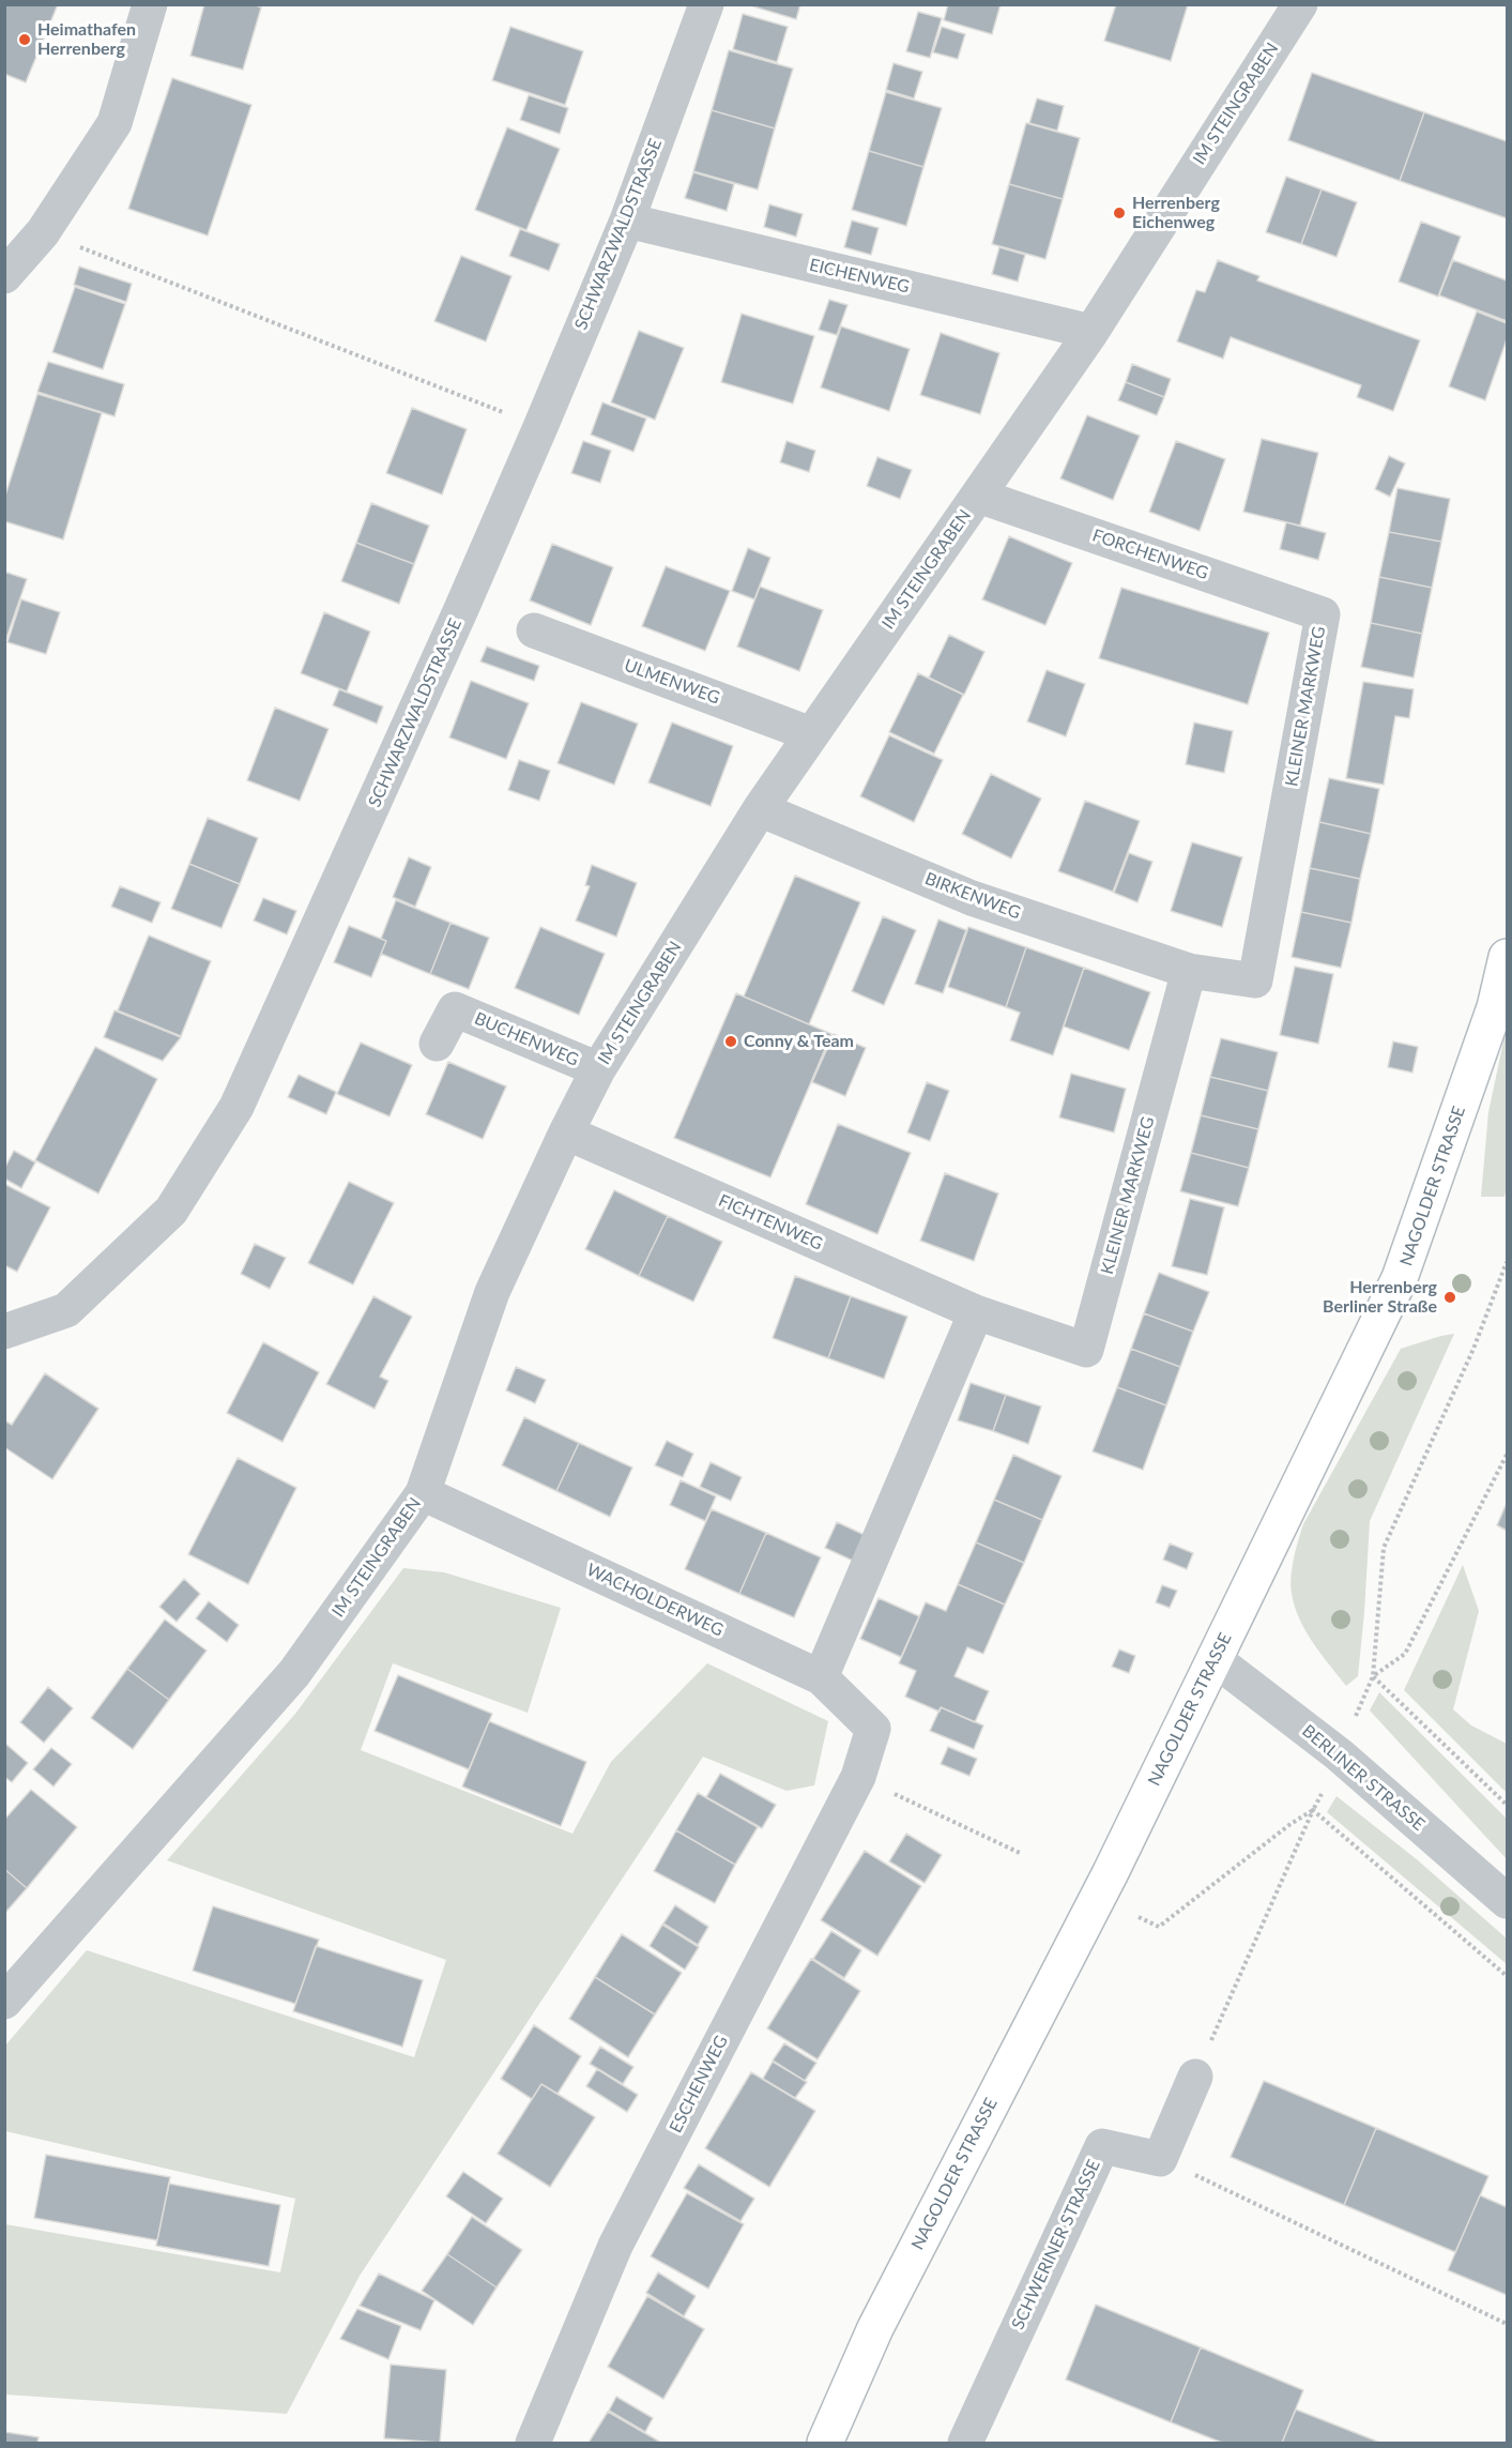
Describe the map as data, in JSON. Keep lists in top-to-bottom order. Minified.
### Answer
{"streets":{"main road":["NAGOLDER STRASSE"],"street":["IM STEINGRABEN","SCHWARZWALDSTRASSE","EICHENWEG","FORCHENWEG","ULMENWEG","KLEINER MARKWEG","BIRKENWEG","BUCHENWEG","FICHTENWEG","WACHOLDERWEG","BERLINER STRASSE","ESCHENWEG","SCHWERINER STRASSE"]},"crossings":[["IM STEINGRABEN","EICHENWEG"],["IM STEINGRABEN","FORCHENWEG"],["IM STEINGRABEN","ULMENWEG"],["IM STEINGRABEN","BIRKENWEG"],["IM STEINGRABEN","BUCHENWEG"],["IM STEINGRABEN","FICHTENWEG"],["IM STEINGRABEN","WACHOLDERWEG"],["SCHWARZWALDSTRASSE","EICHENWEG"],["FORCHENWEG","KLEINER MARKWEG"],["KLEINER MARKWEG","BIRKENWEG"],["KLEINER MARKWEG","FICHTENWEG"],["NAGOLDER STRASSE","BERLINER STRASSE"],["WACHOLDERWEG","ESCHENWEG"]],"places":["Heimathafen Herrenberg","Herrenberg Eichenweg","Conny & Team","Herrenberg Berliner Straße"]}
